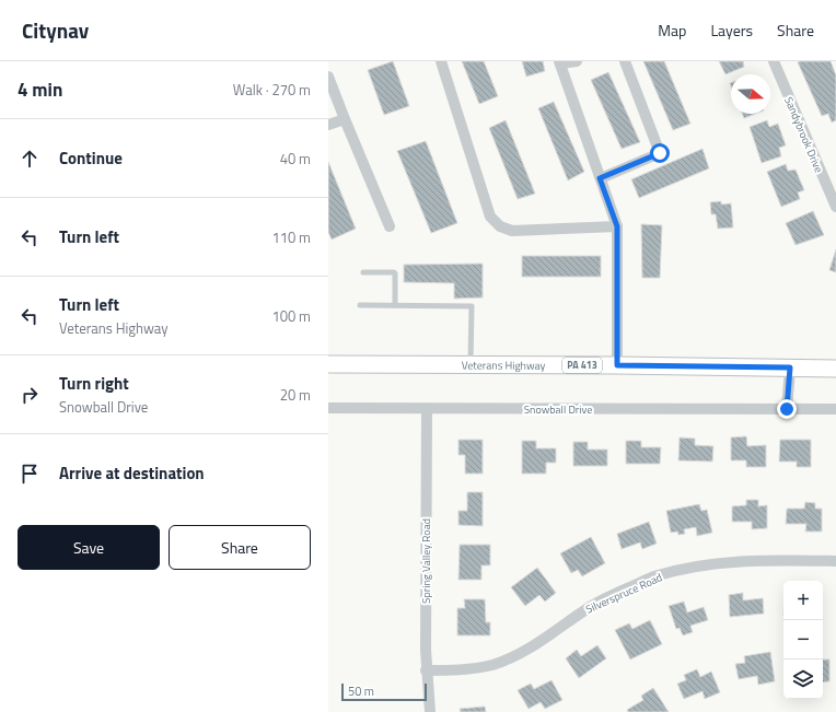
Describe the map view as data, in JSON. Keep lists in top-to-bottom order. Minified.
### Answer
{"streets":{"main road":["Veterans Highway","PA 413"],"street":["Sandybrook Drive","Snowball Drive","Spring Valley Road","Silverspruce Road"]},"crossings":[["Snowball Drive","Spring Valley Road"],["Spring Valley Road","Silverspruce Road"]],"scale_bar":"50 m","north":"right","page":{"header":"Citynav","nav":["Map","Layers","Share"],"heading":["4 min","Walk · 270 m"],"list":[["Continue","40 m"],["Turn left","110 m"],["Turn left","Veterans Highway","100 m"],["Turn right","Snowball Drive","20 m"],"Arrive at destination"],"buttons":["Save","Share"],"map_buttons":["+","−"],"scale":"50 m"}}
